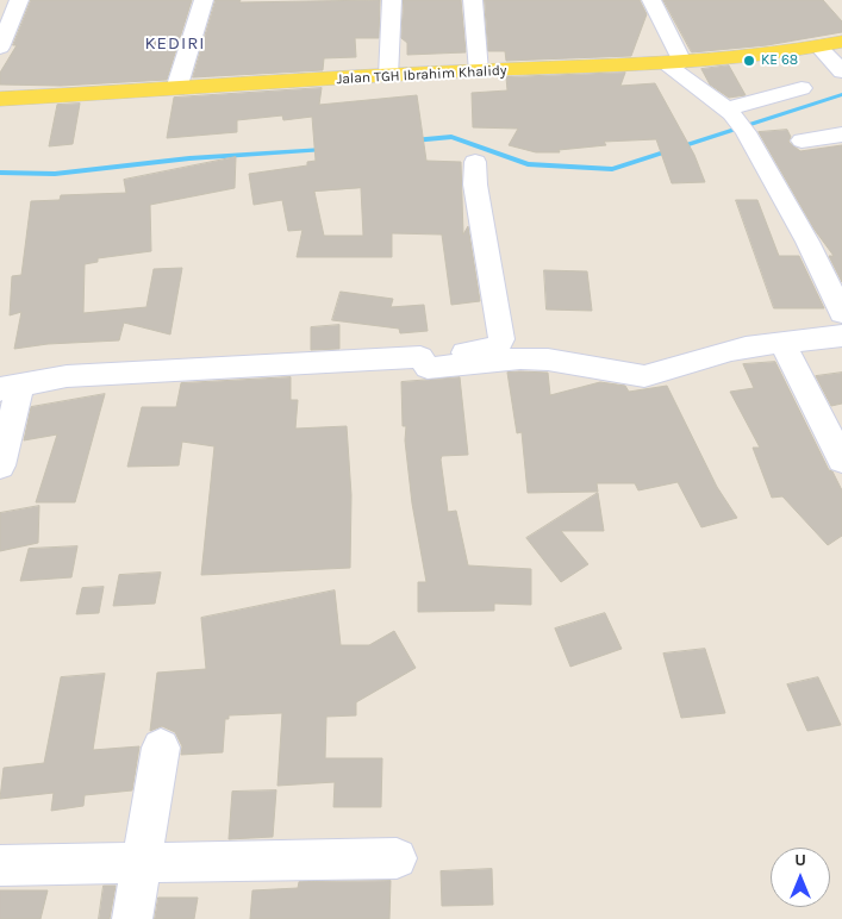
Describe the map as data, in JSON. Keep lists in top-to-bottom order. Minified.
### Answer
{"streets":{"main road":["Jalan TGH Ibrahim Khalidy"]},"districts":["KEDIRI"],"places":["KE 68"],"north":"top"}
